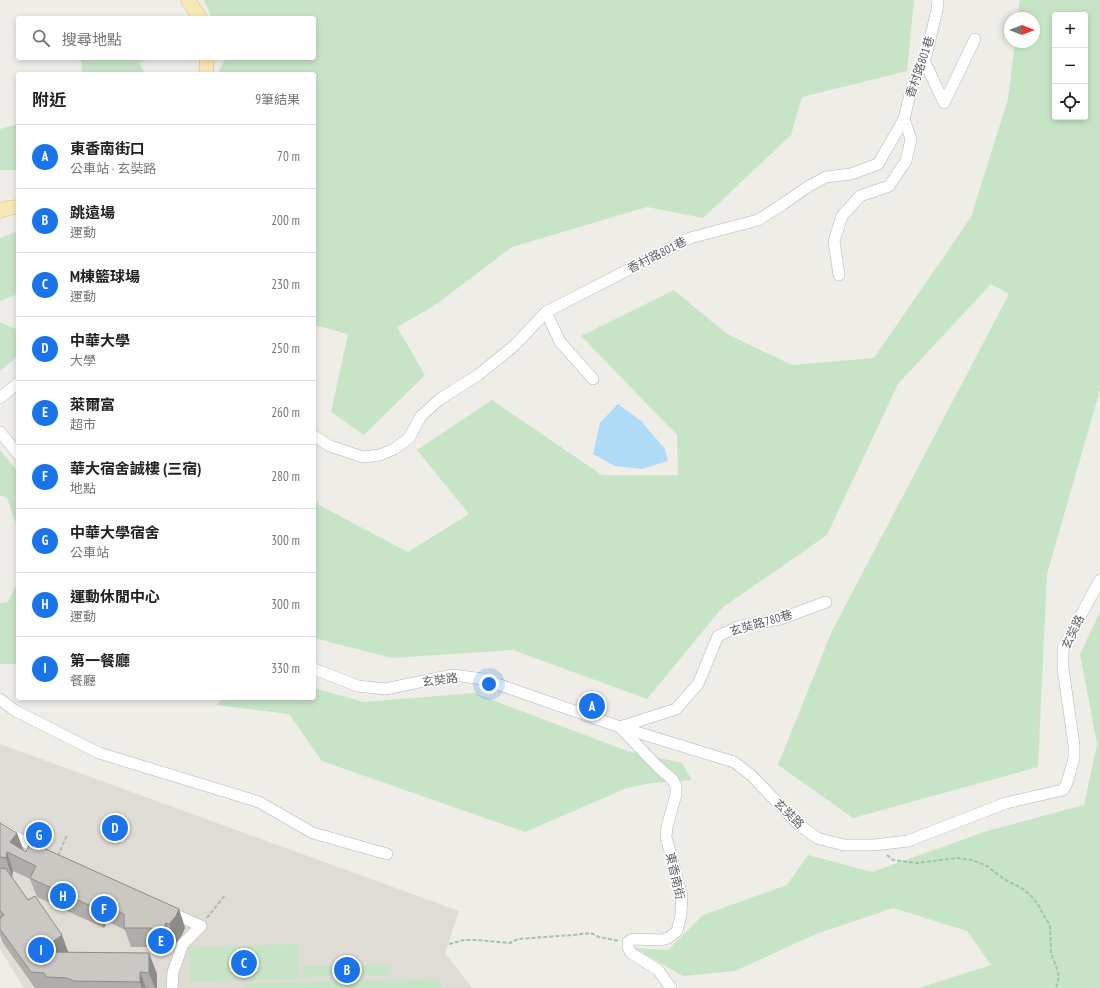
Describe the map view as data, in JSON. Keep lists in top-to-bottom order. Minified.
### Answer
{"streets":{"street":["香村路801巷","玄奘路780巷","玄奘路","東香南街"]},"crossings":[["玄奘路780巷","玄奘路"],["玄奘路780巷","東香南街"],["玄奘路","東香南街"]],"north":"right","page":{"map_buttons":["+","−"],"search":"搜尋地點","heading":["附近","9筆結果"],"list":[{"mark":"A","name":"東香南街口","note":"公車站 · 玄奘路","value":"70 m"},{"mark":"B","name":"跳遠場","note":"運動","value":"200 m"},{"mark":"C","name":"M棟籃球場","note":"運動","value":"230 m"},{"mark":"D","name":"中華大學","note":"大學","value":"250 m"},{"mark":"E","name":"萊爾富","note":"超市","value":"260 m"},{"mark":"F","name":"華大宿舍誠樓 (三宿)","note":"地點","value":"280 m"},{"mark":"G","name":"中華大學宿舍","note":"公車站","value":"300 m"},{"mark":"H","name":"運動休閒中心","note":"運動","value":"300 m"},{"mark":"I","name":"第一餐廳","note":"餐廳","value":"330 m"}],"pins":["A","D","G","H","F","E","I","C","B"]}}
